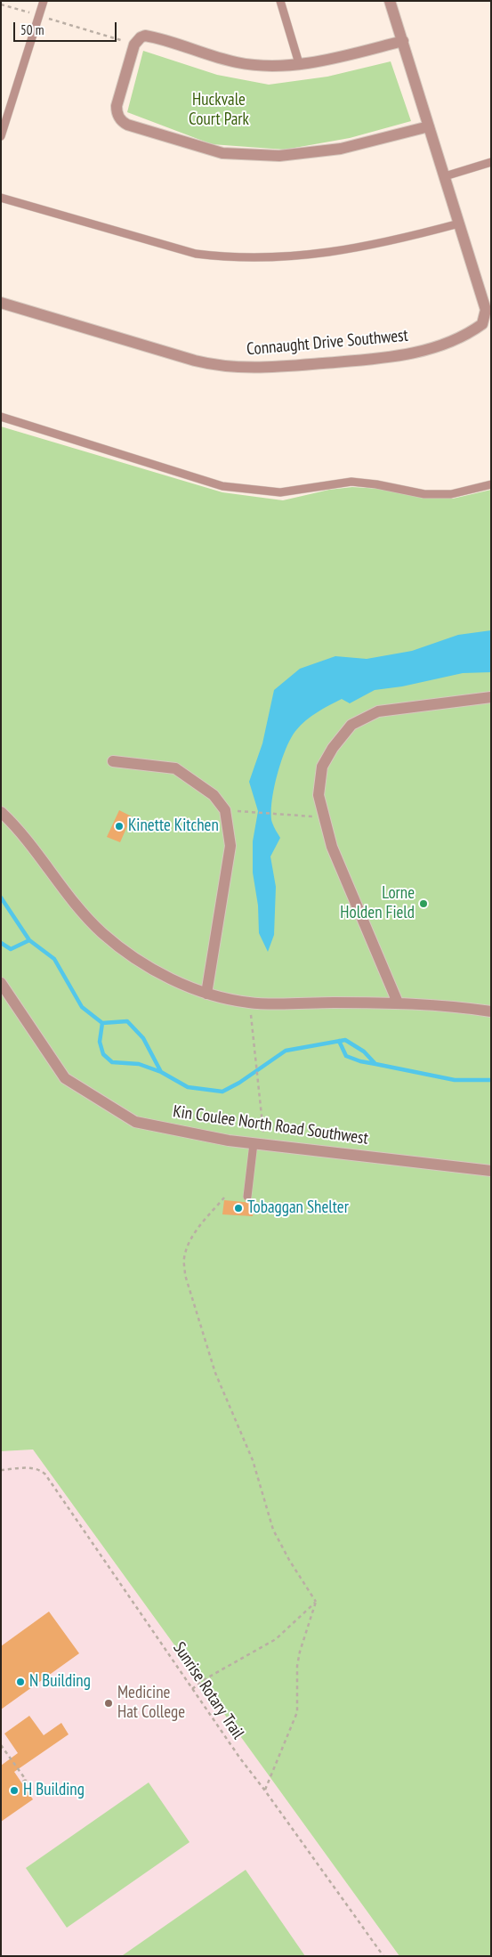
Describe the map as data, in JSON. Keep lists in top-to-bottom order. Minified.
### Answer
{"streets":{"street":["Connaught Drive Southwest","Kin Coulee North Road Southwest"],"path":["Sunrise Rotary Trail"]},"parks":["Huckvale Court Park"],"places":["Kinette Kitchen","Lorne Holden Field","Tobaggan Shelter","N Building","Medicine Hat College","H Building"],"scale_bar":"50 m"}
